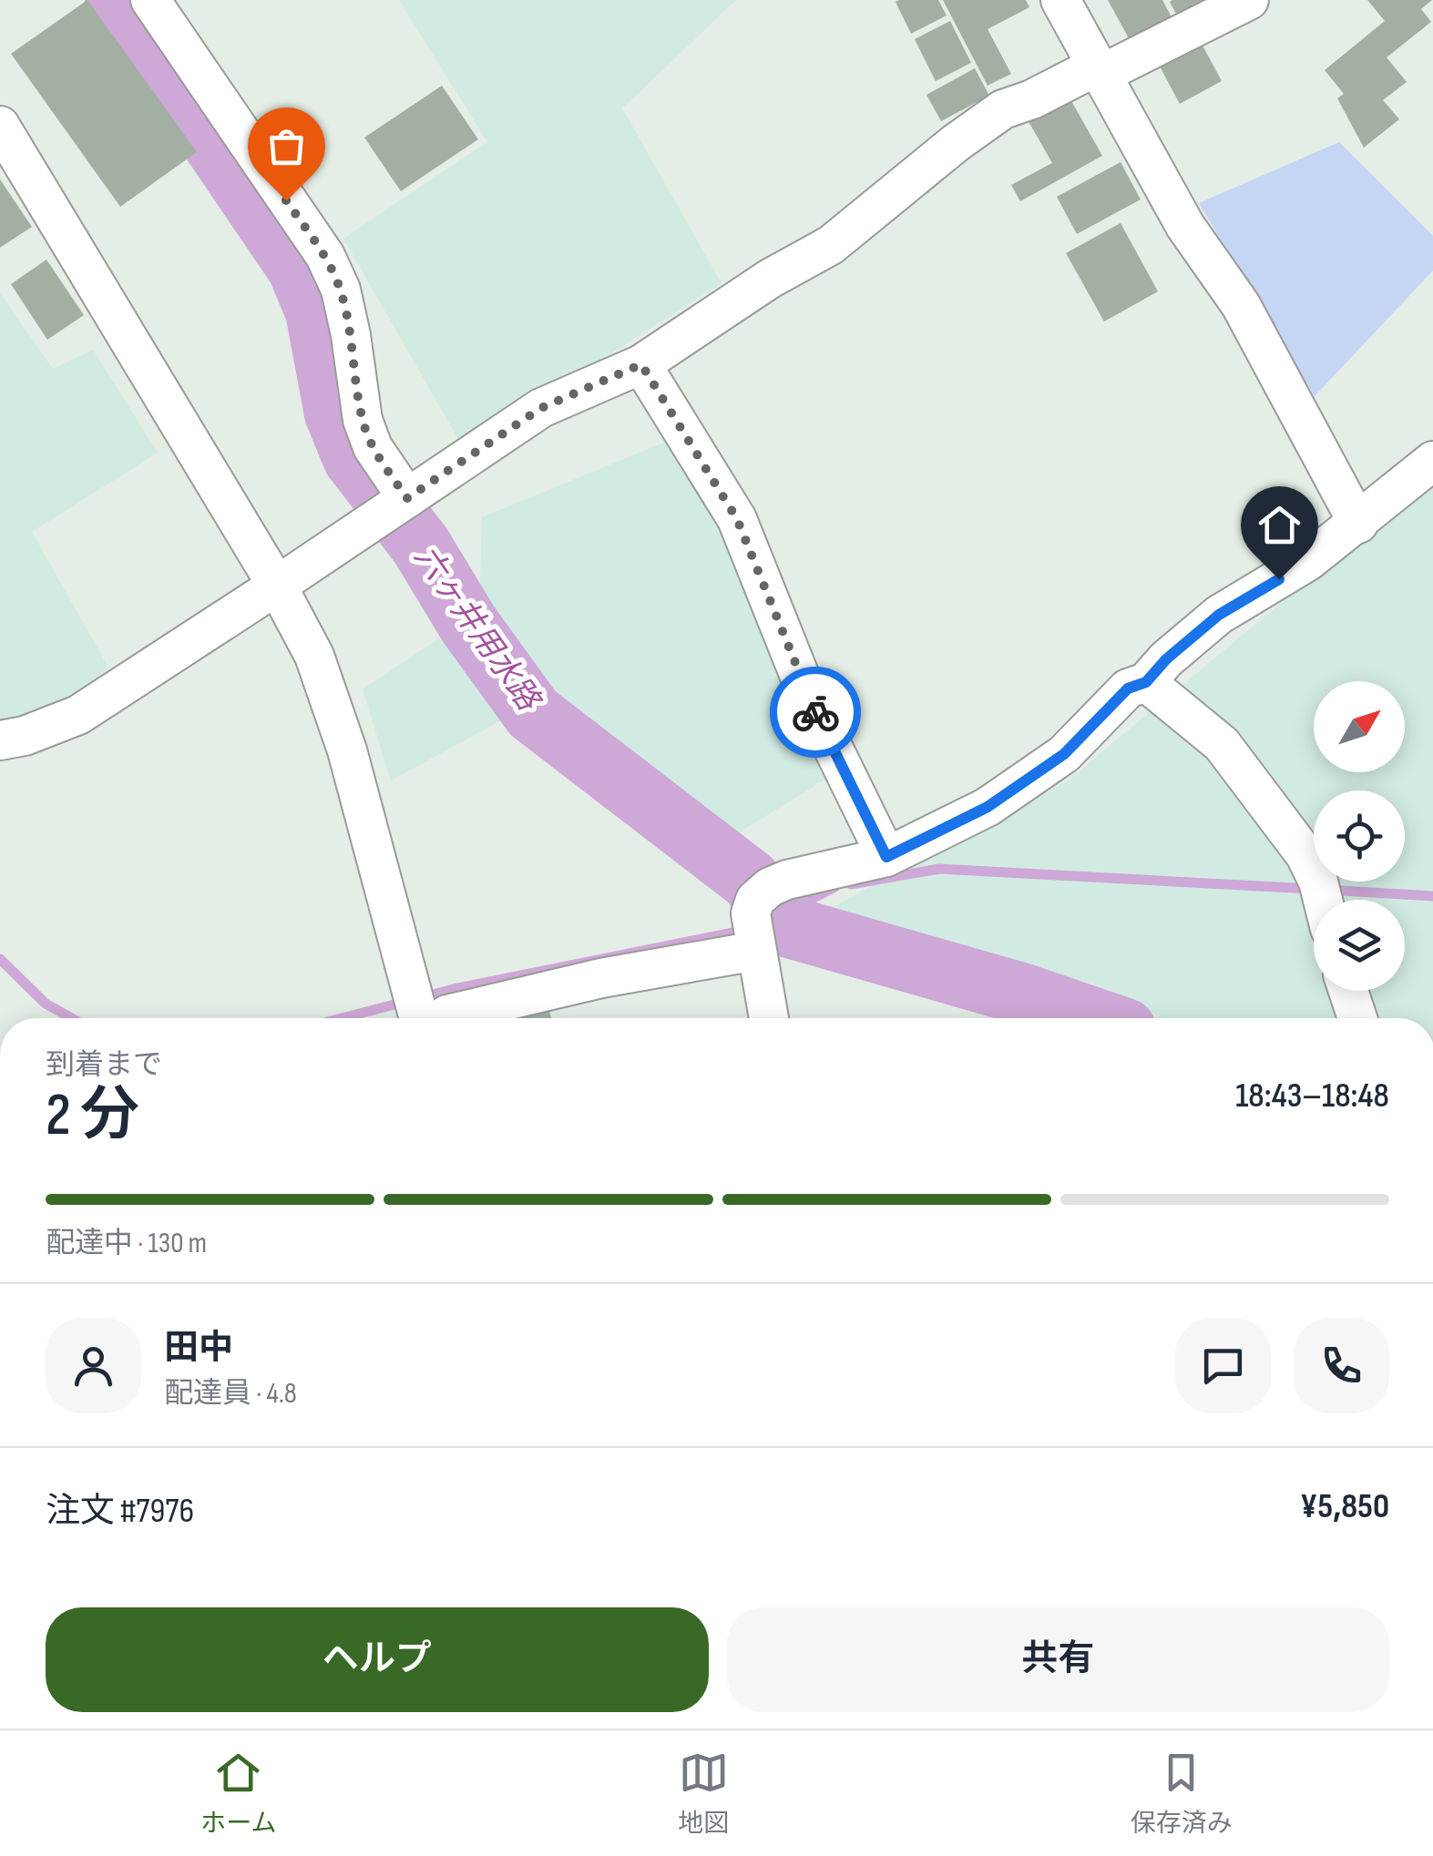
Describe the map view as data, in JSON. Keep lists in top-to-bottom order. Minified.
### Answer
{"water":["六ヶ井用水路"],"north":"top right","page":{"heading":["2 分","到着まで","18:43–18:48"],"panel":["田中","配達員 · 4.8","注文 #7976","¥5,850"],"bar":"配達中 · 130 m","buttons":["ヘルプ","共有"],"tabs":["ホーム","地図","保存済み"]}}
